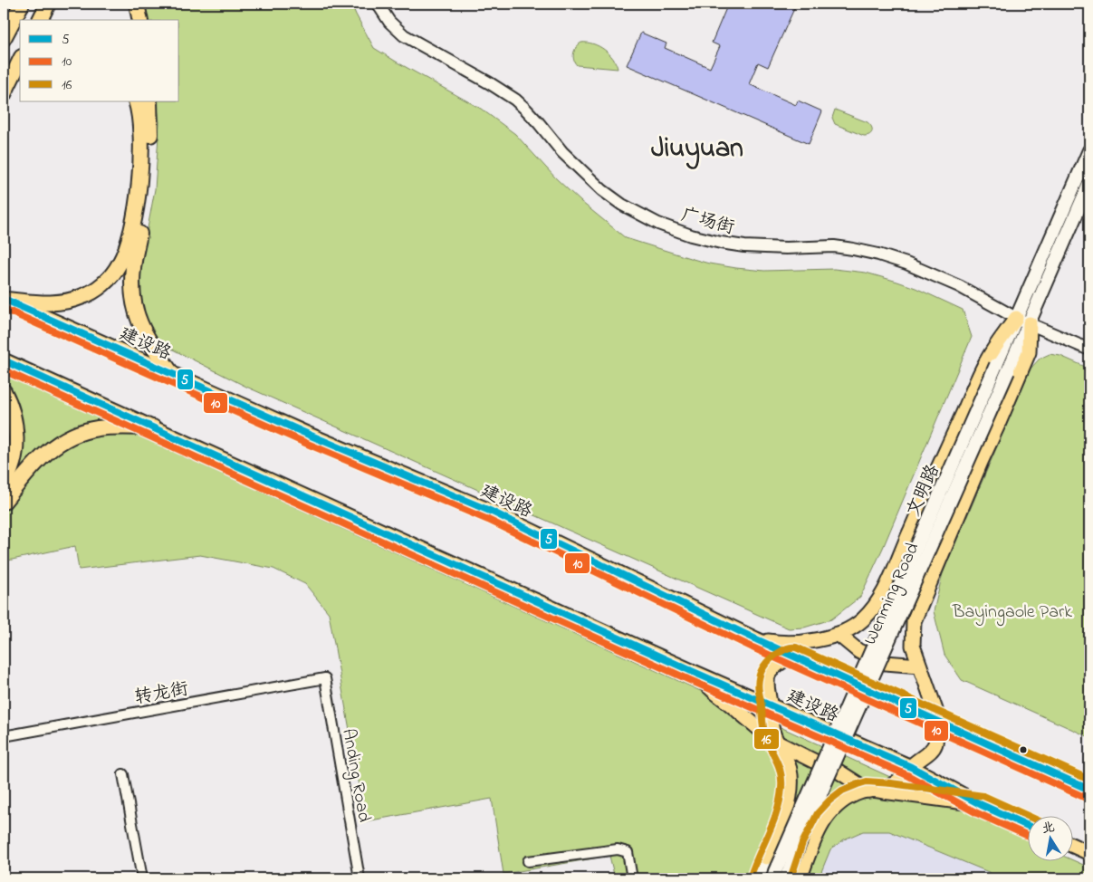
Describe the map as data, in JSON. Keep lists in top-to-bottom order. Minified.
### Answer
{"streets":{"main road":["建设路","文明路","Wenming Road"],"street":["广场街","转龙街","Anding Road"]},"crossings":[["广场街","文明路"],["广场街","Wenming Road"],["转龙街","Anding Road"]],"districts":["Jiuyuan"],"parks":["Bayingaole Park"],"lines":["transit line 5","transit line 10","transit line 16"],"legend":["5","10","16"],"north":"top"}
